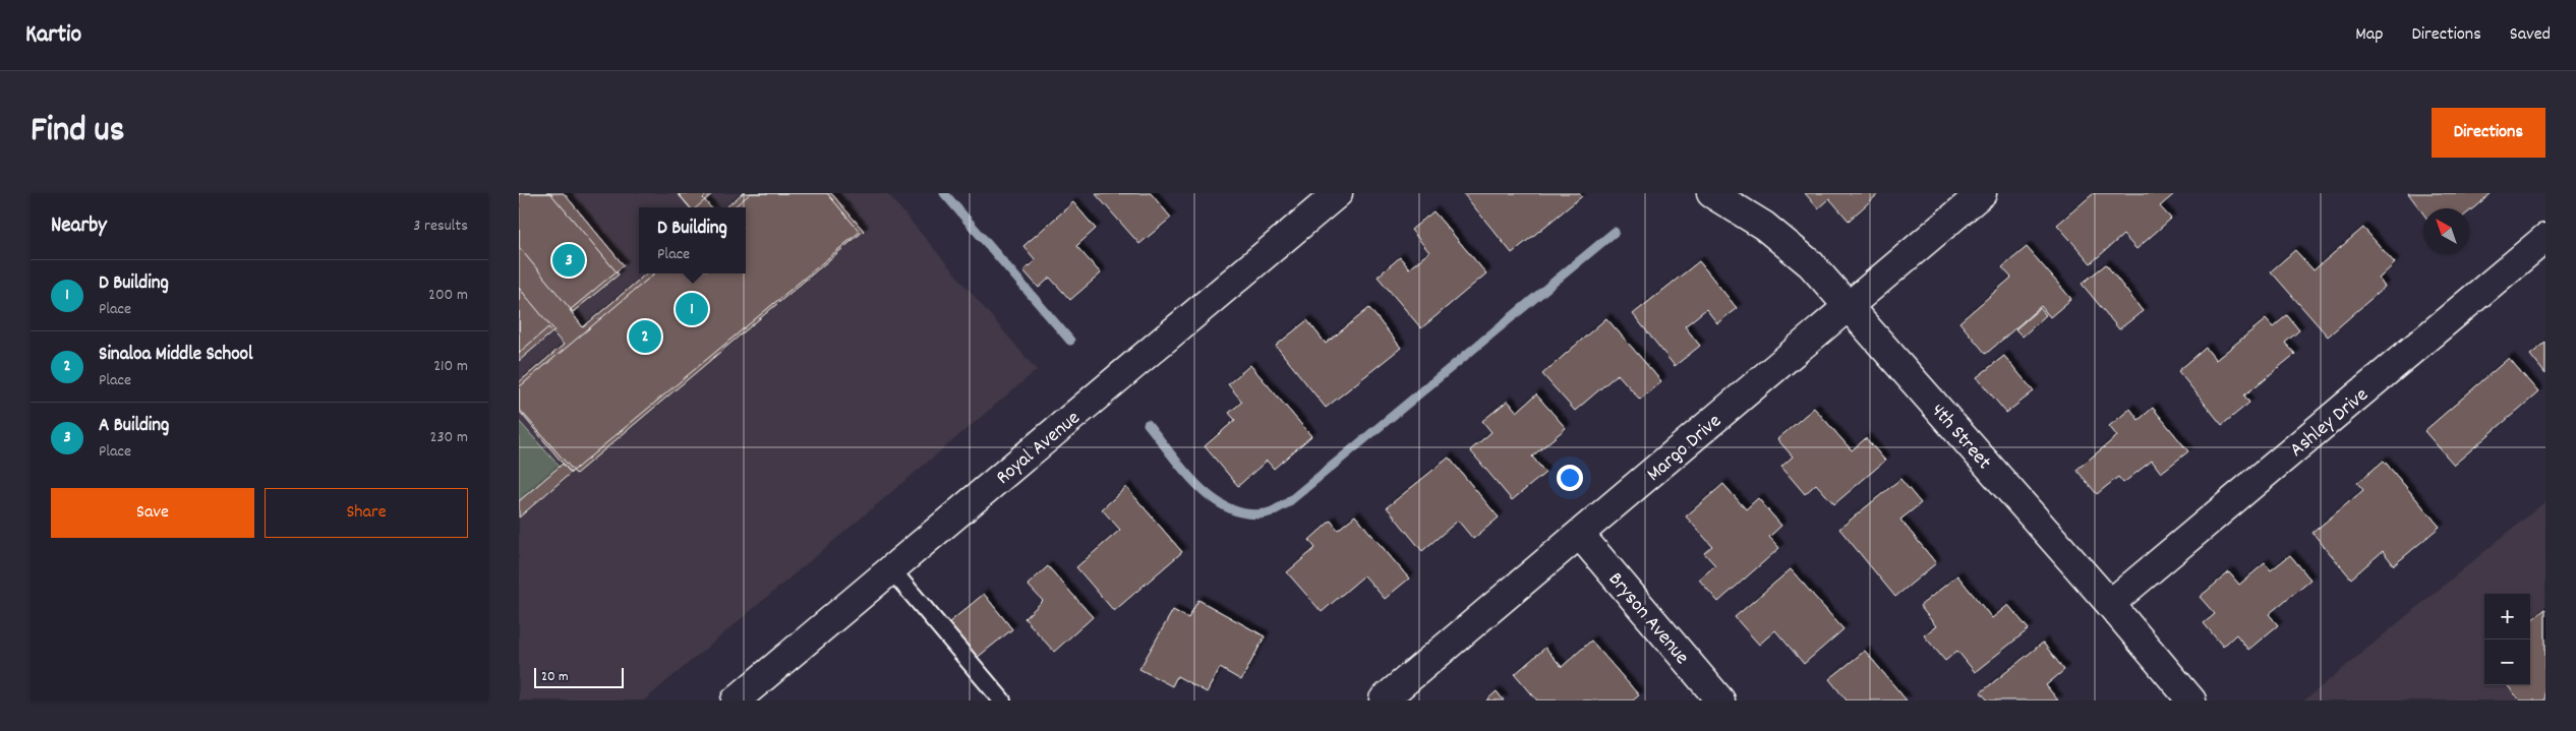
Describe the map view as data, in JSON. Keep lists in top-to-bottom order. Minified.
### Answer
{"streets":{"street":["Ashley Drive","4th Street","Royal Avenue","Margo Drive","Bryson Avenue"]},"crossings":[["Ashley Drive","4th Street"],["4th Street","Margo Drive"],["Margo Drive","Bryson Avenue"]],"scale_bar":"20 m","north":"top left","page":{"header":"Kartio","nav":["Map","Directions","Saved"],"title":"Find us","buttons":["Directions",["Save","Share"]],"heading":["Nearby","3 results"],"popup":["D Building","Place"],"pins":["3","1","2"],"list":[{"mark":"1","name":"D Building","note":"Place","value":"200 m"},{"mark":"2","name":"Sinaloa Middle School","note":"Place","value":"210 m"},{"mark":"3","name":"A Building","note":"Place","value":"230 m"}],"map_buttons":["+","−"],"scale":"20 m"}}
